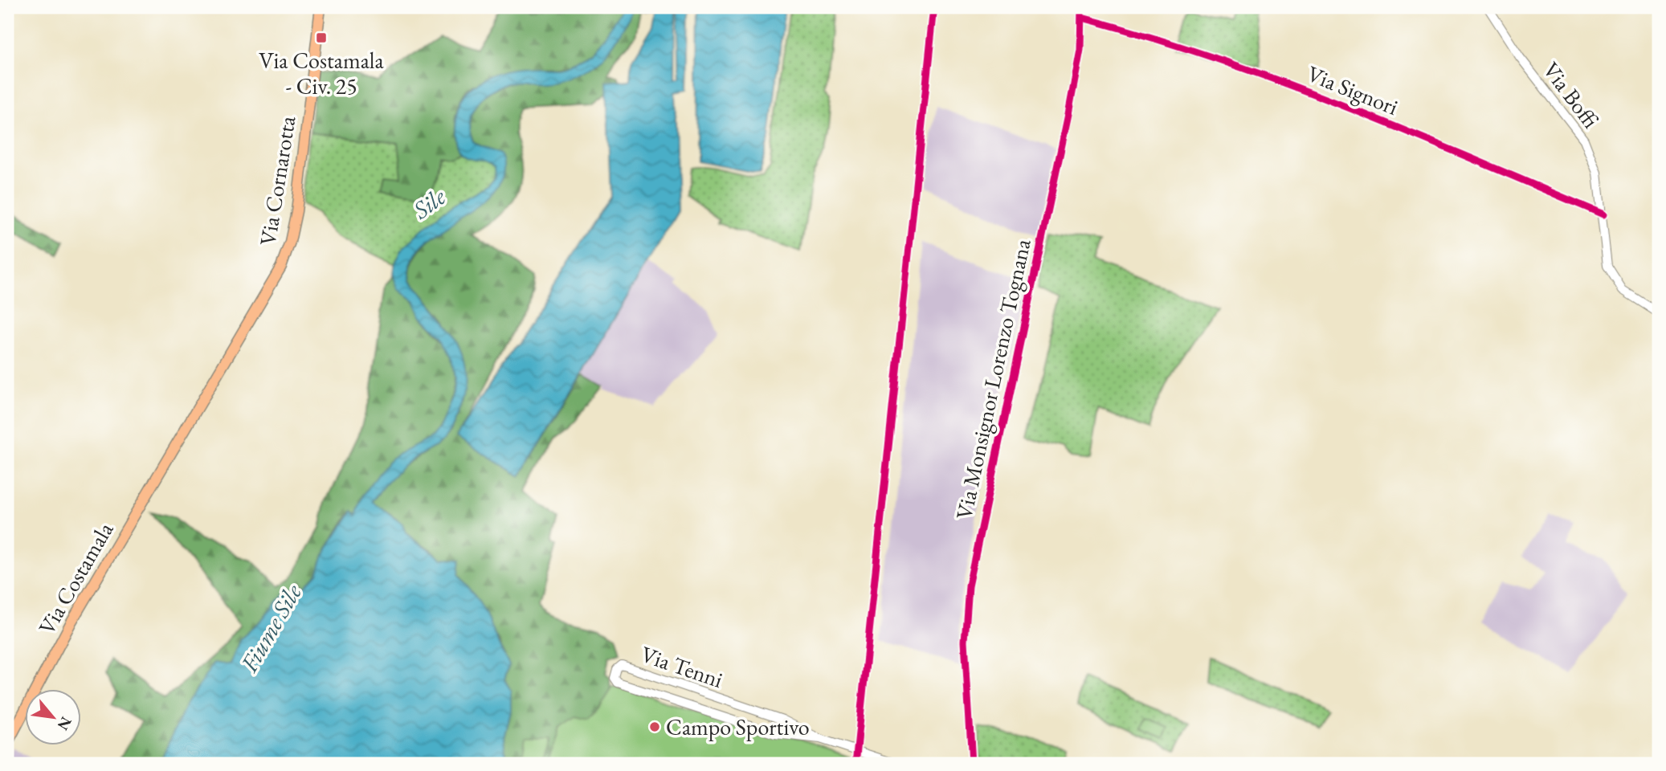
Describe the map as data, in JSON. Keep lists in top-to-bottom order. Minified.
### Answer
{"streets":{"main road":["Via Cornarotta","Via Costamala"],"street":["Via Signori","Via Boffi","Via Monsignor Lorenzo Tognana","Via Tenni"]},"crossings":[["Via Signori","Via Boffi"],["Via Signori","Via Monsignor Lorenzo Tognana"],["Via Cornarotta","Via Costamala"]],"water":["Sile","Fiume Sile"],"places":{"transit":["Via Costamala - Civ. 25"],"other":["Campo Sportivo"]},"north":"bottom right"}
